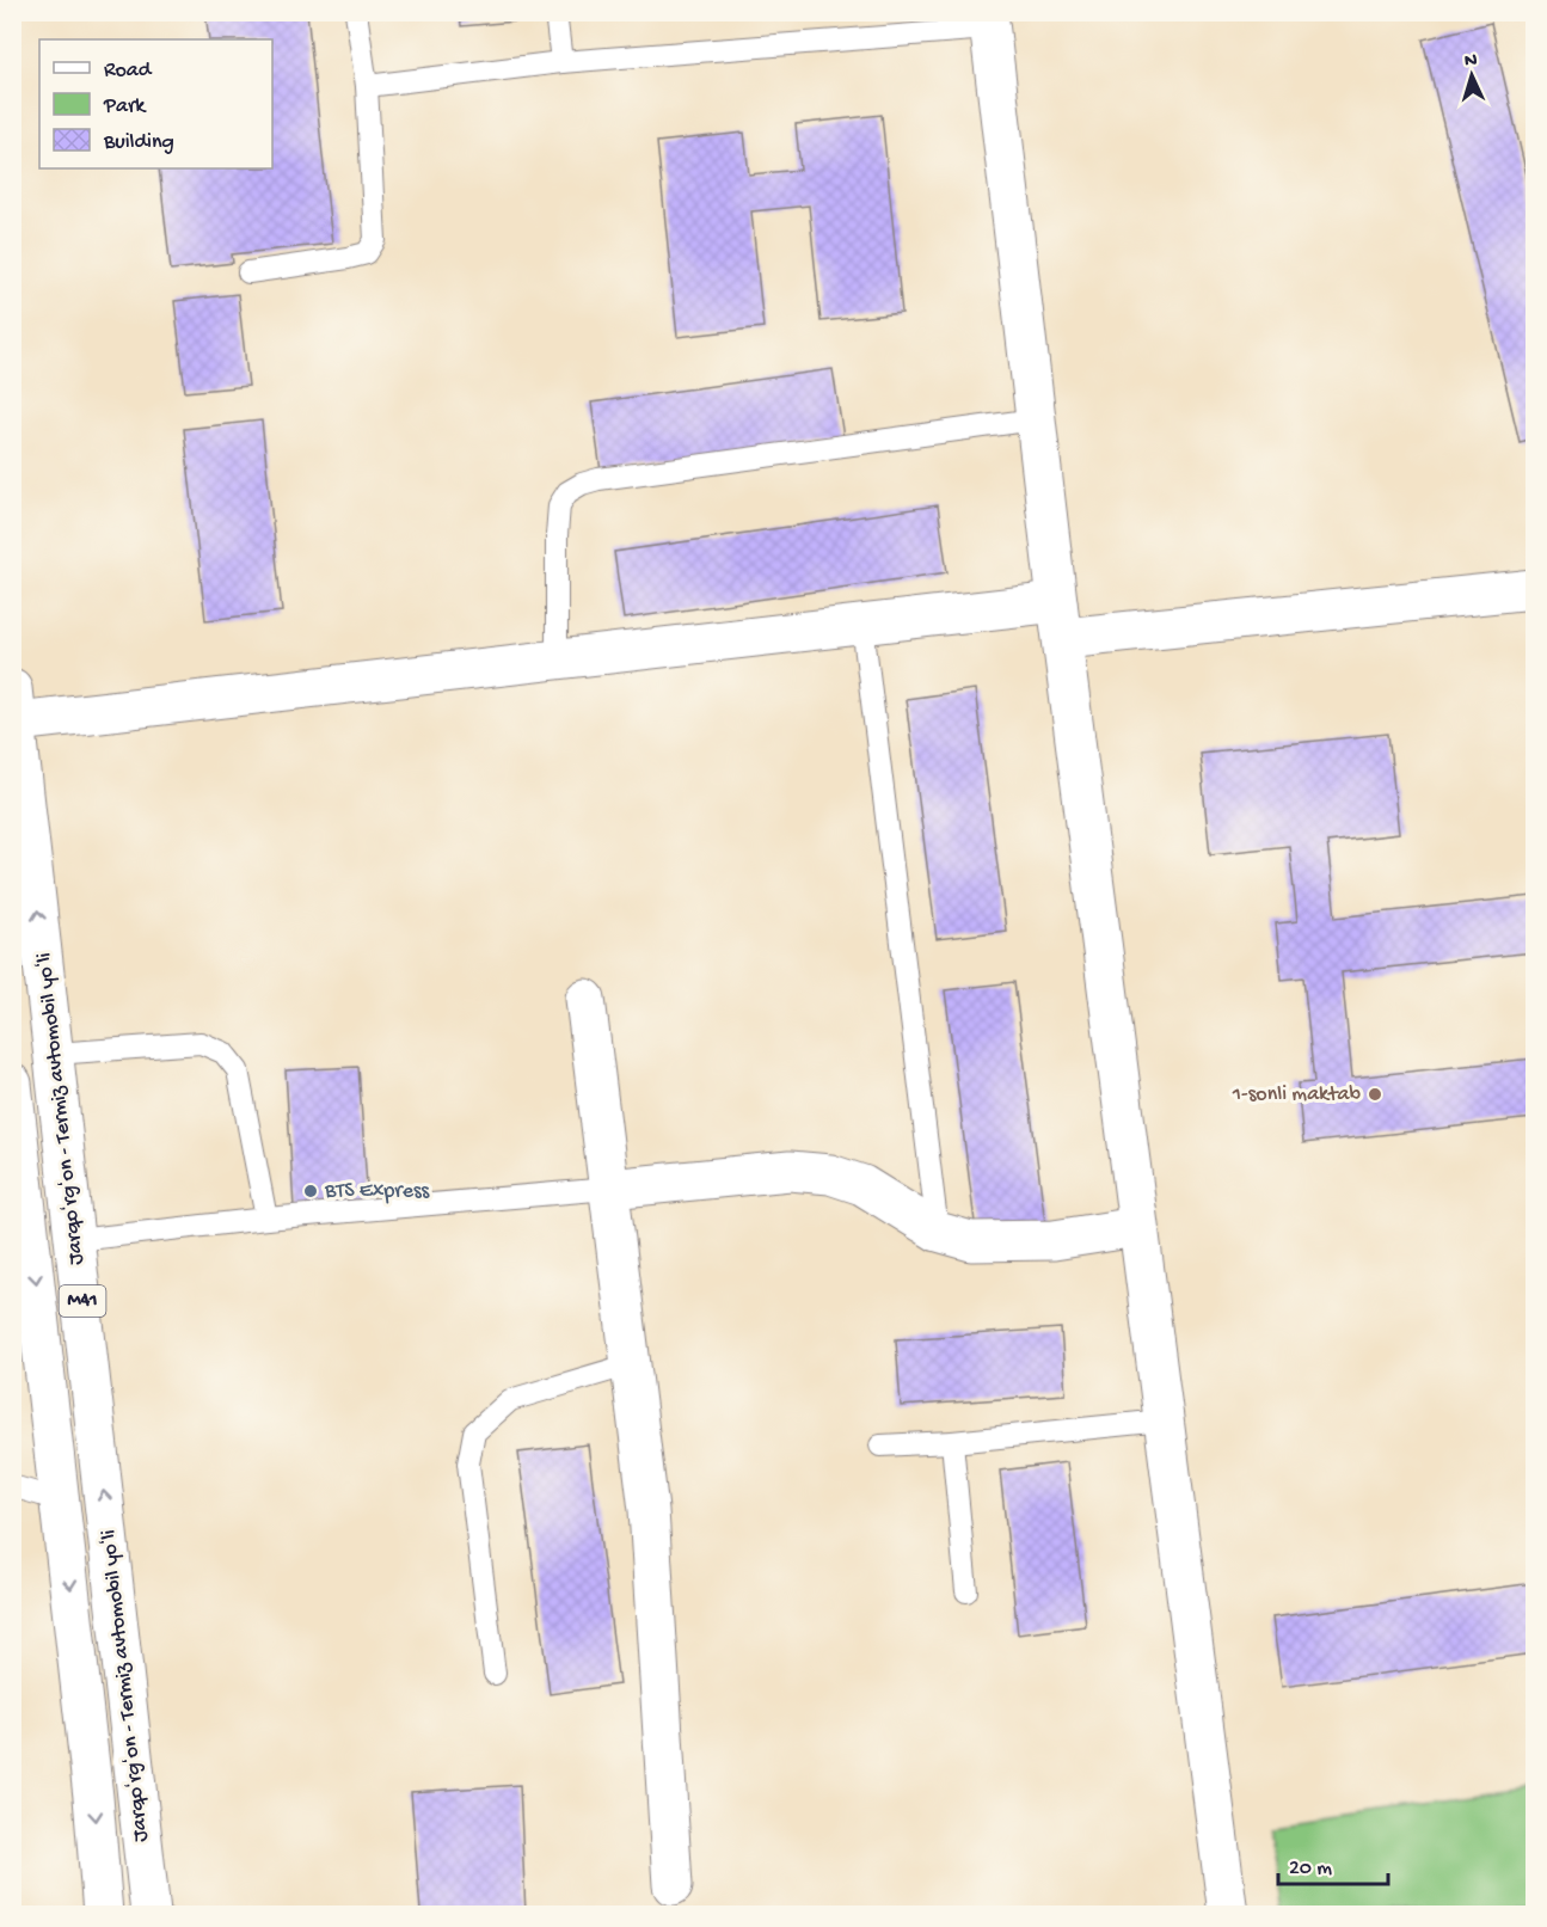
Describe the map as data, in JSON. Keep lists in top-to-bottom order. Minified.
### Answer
{"streets":{"main road":["Jarqoʻrgʻon - Termiz avtomobil yoʻli","M41"]},"places":["1-sonli maktab","BTS Express"],"legend":["Road","Park","Building"],"scale_bar":"20 m","north":"top"}
